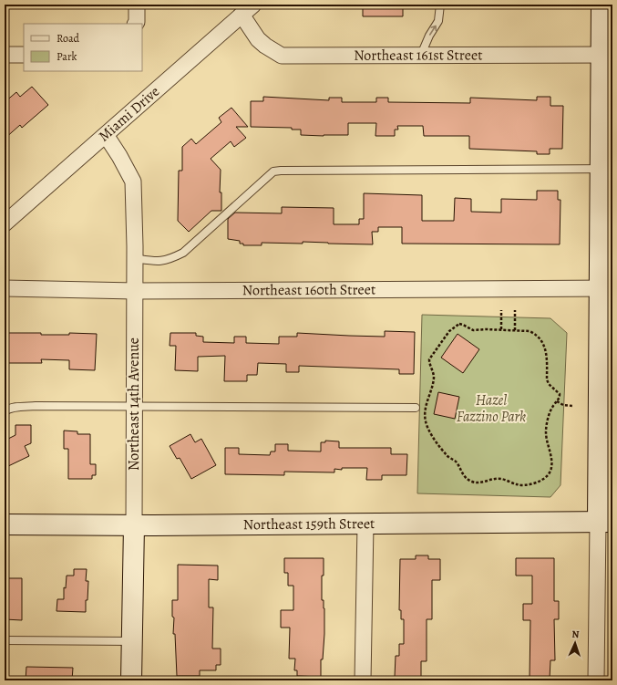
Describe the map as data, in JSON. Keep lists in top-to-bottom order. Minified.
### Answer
{"streets":{"street":["Northeast 161st Street","Miami Drive","Northeast 160th Street","Northeast 14th Avenue","Northeast 159th Street"]},"crossings":[["Northeast 161st Street","Miami Drive"],["Miami Drive","Northeast 14th Avenue"],["Northeast 160th Street","Northeast 14th Avenue"],["Northeast 14th Avenue","Northeast 159th Street"]],"parks":["Hazel Fazzino Park"],"legend":["Road","Park"],"north":"top"}
